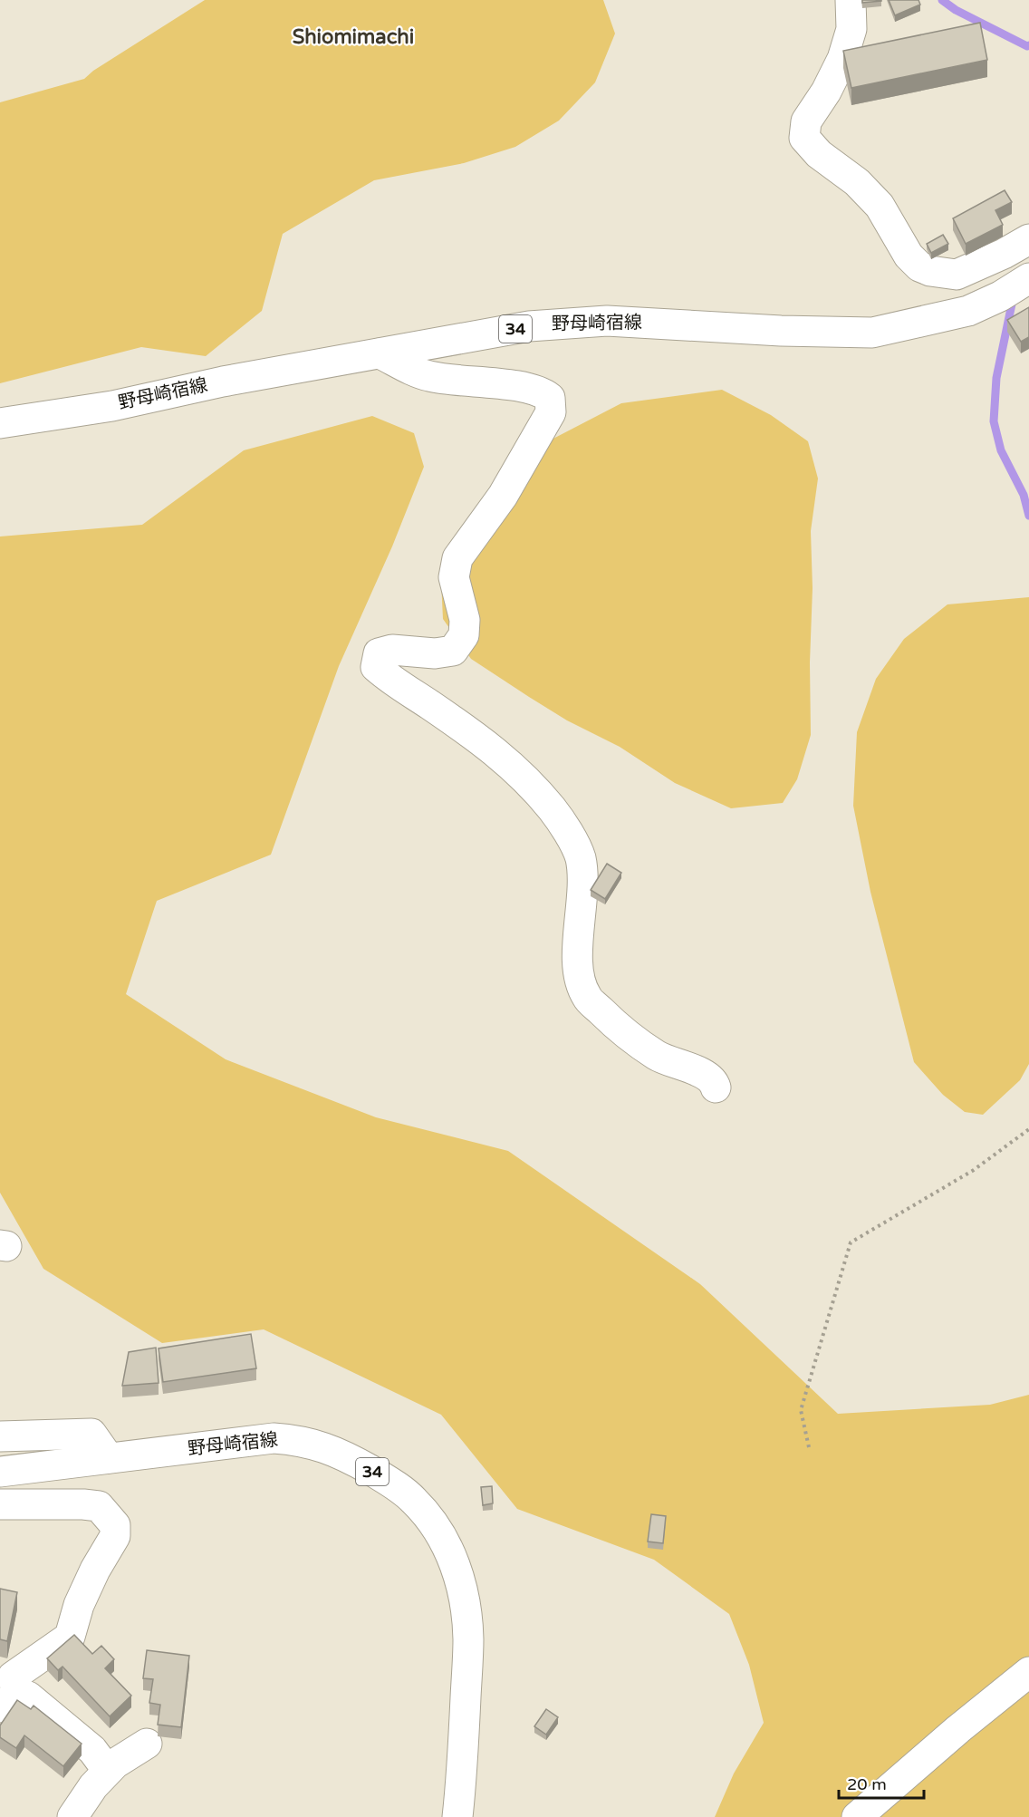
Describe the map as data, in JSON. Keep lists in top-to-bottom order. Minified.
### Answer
{"streets":{"street":["野母崎宿線","34"]},"districts":["Shiomimachi"],"scale_bar":"20 m"}
